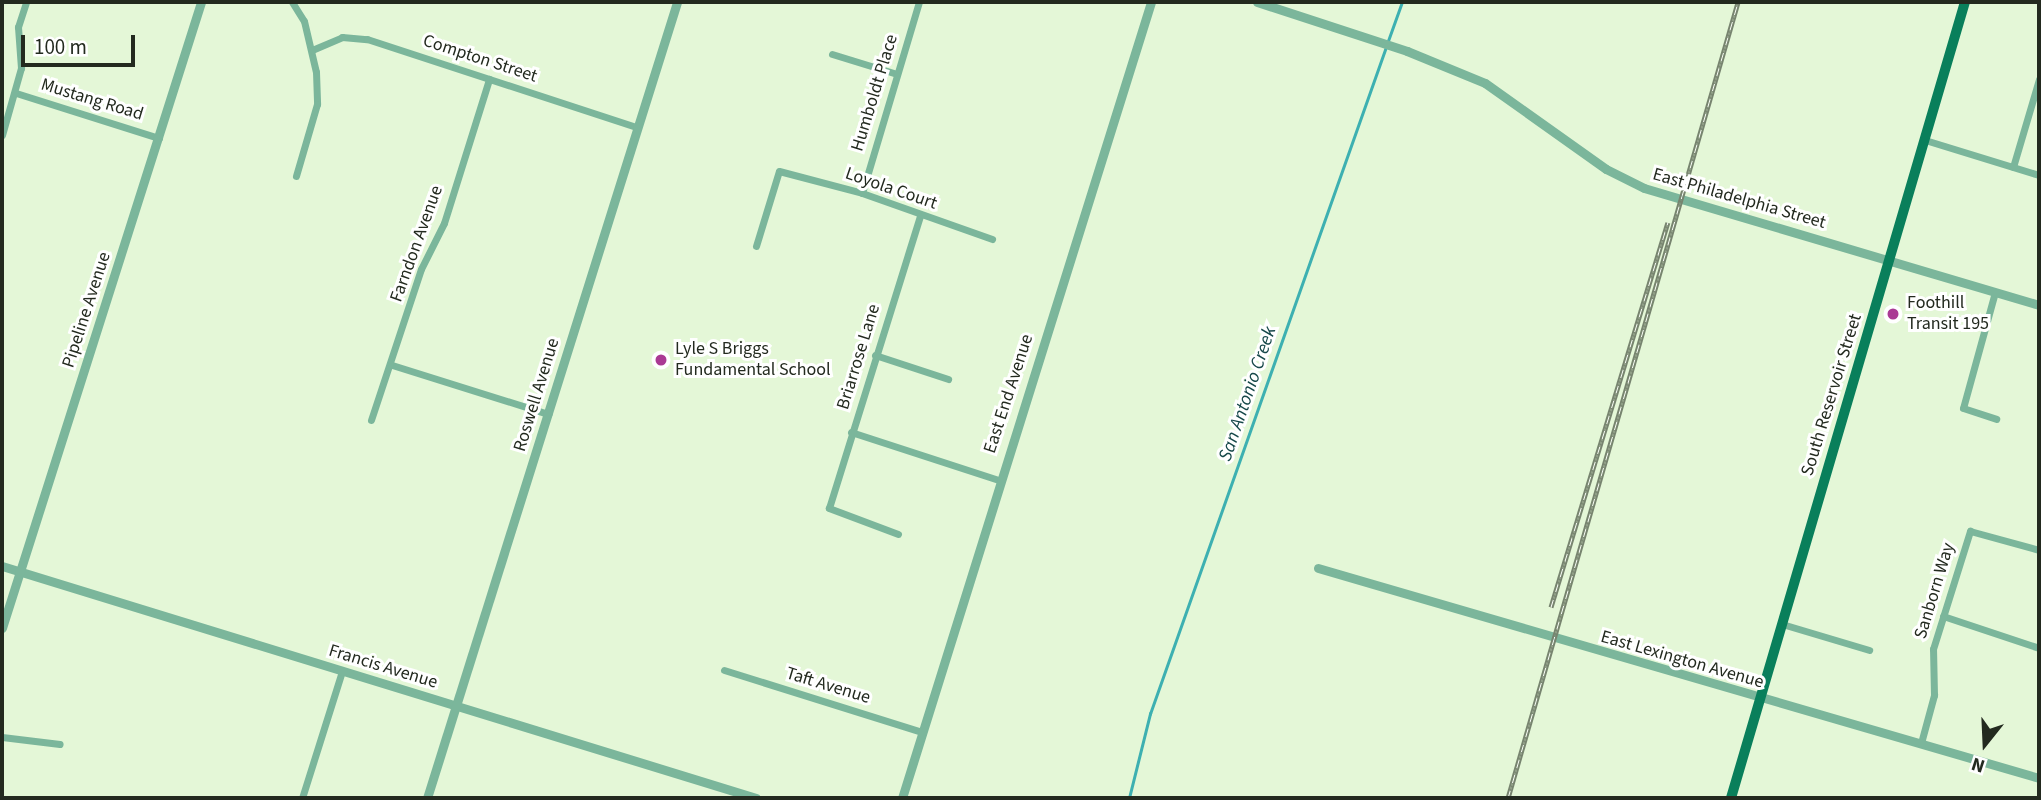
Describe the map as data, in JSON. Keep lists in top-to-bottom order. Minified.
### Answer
{"streets":{"main road":["South Reservoir Street"],"street":["Compton Street","Humboldt Place","Mustang Road","Loyola Court","East Philadelphia Street","Farndon Avenue","Pipeline Avenue","Briarrose Lane","East End Avenue","Roswell Avenue","Sanborn Way","East Lexington Avenue","Francis Avenue","Taft Avenue"]},"crossings":[["Compton Street","Farndon Avenue"],["Compton Street","Roswell Avenue"],["Humboldt Place","Loyola Court"],["Mustang Road","Pipeline Avenue"],["Loyola Court","Briarrose Lane"],["East Philadelphia Street","South Reservoir Street"],["Pipeline Avenue","Francis Avenue"],["East End Avenue","Taft Avenue"],["Roswell Avenue","Francis Avenue"],["South Reservoir Street","East Lexington Avenue"],["Sanborn Way","East Lexington Avenue"]],"water":["San Antonio Creek"],"places":["Foothill Transit 195","Lyle S Briggs Fundamental School"],"scale_bar":"100 m","north":"bottom"}
